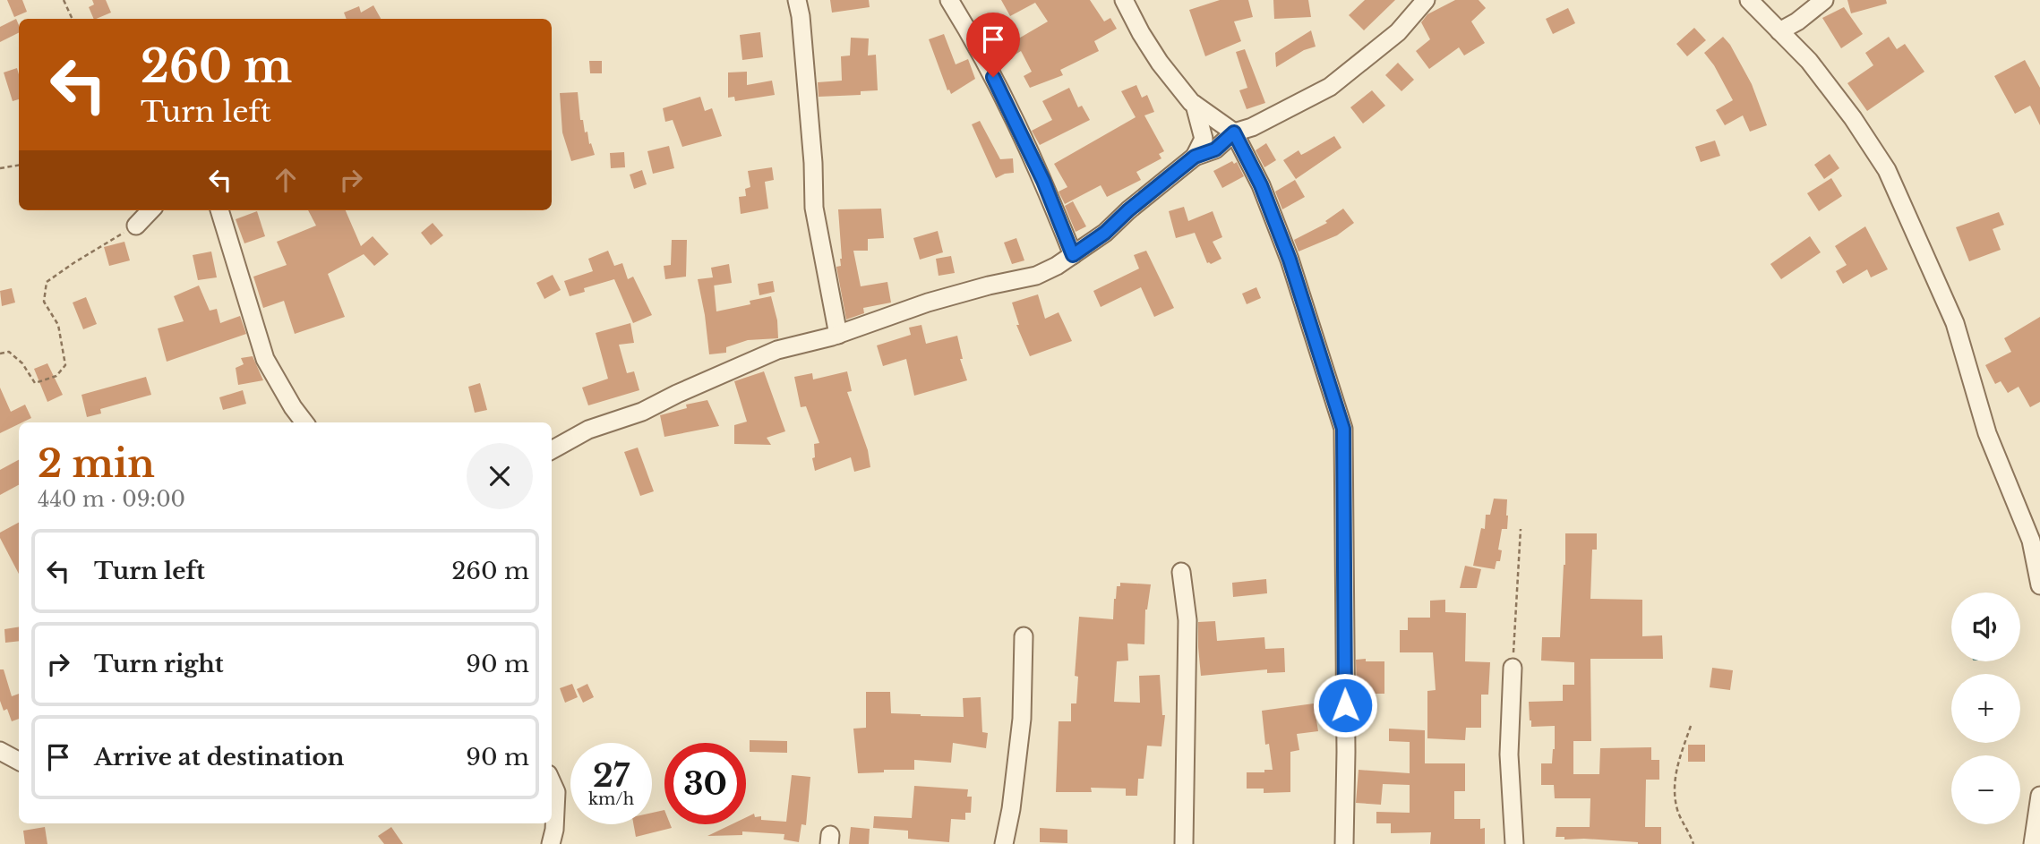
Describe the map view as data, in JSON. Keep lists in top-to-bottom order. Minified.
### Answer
{"page":{"turn":["260 m","Turn left"],"heading":["2 min","440 m · 09:00"],"list":[{"name":"Turn left","value":"260 m"},{"name":"Turn right","value":"90 m"},{"name":"Arrive at destination","value":"90 m"}],"map_buttons":["+","−"],"speed":"27 km/h","limit":"30"}}
